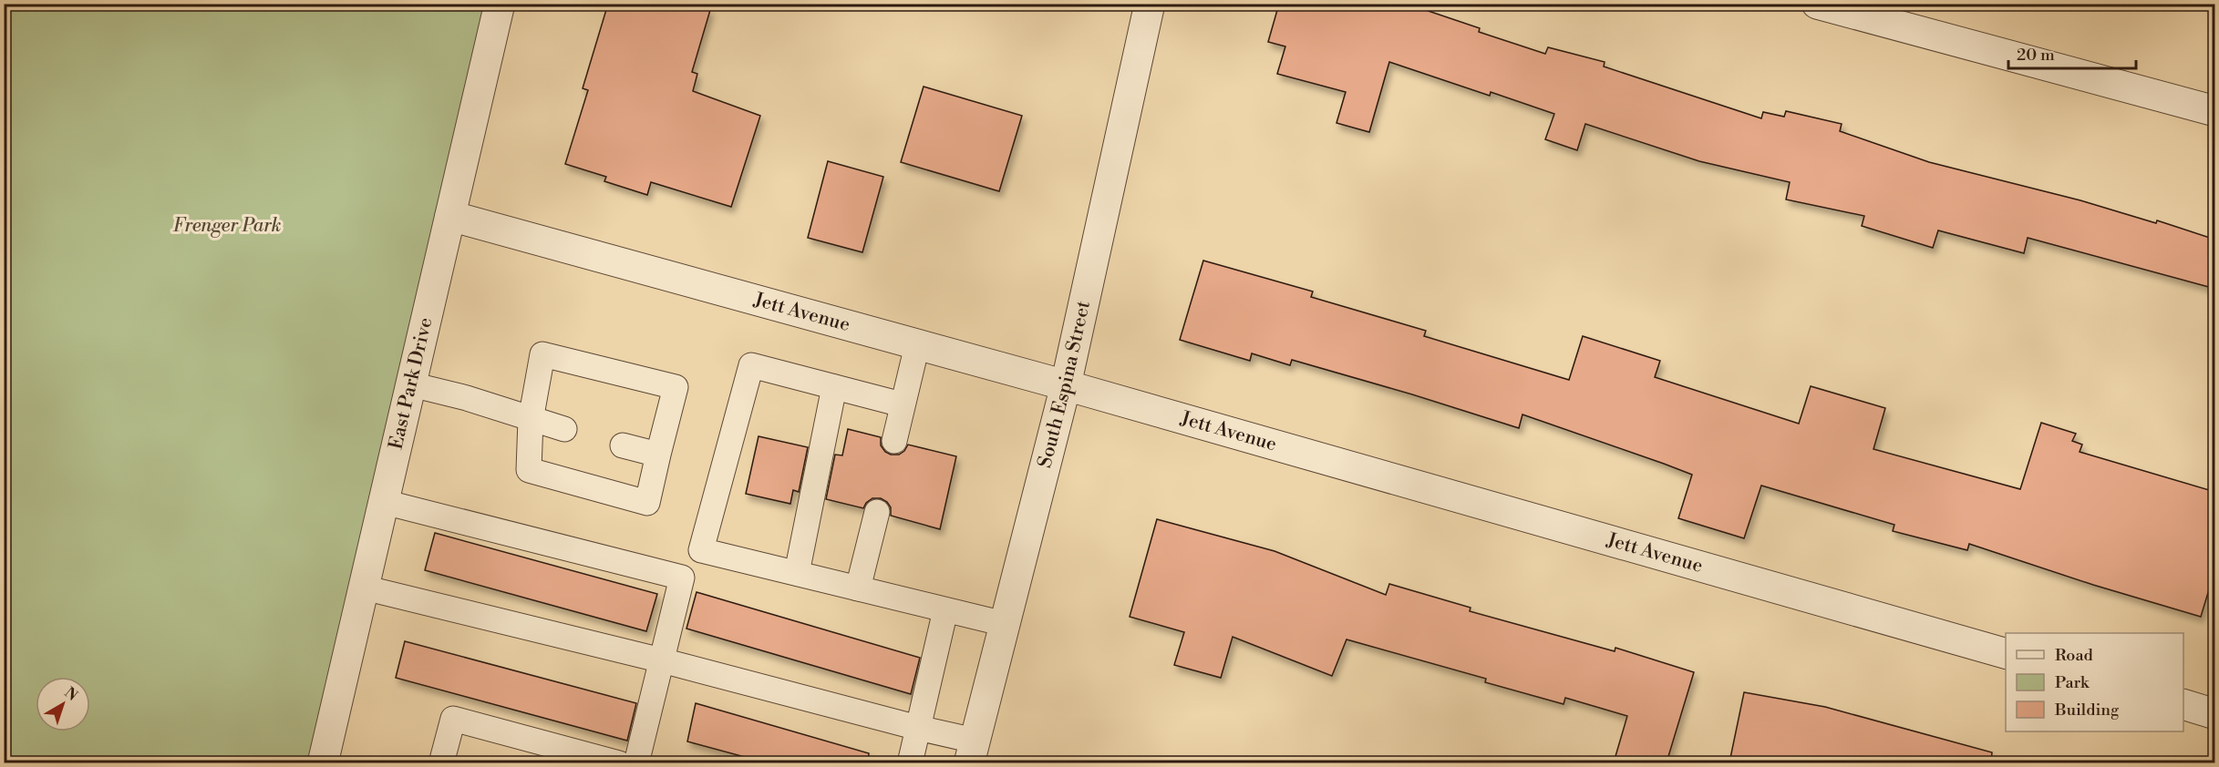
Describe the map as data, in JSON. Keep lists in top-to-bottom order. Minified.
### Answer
{"streets":{"street":["Jett Avenue","East Park Drive","South Espina Street"]},"crossings":[["Jett Avenue","East Park Drive"],["Jett Avenue","South Espina Street"]],"parks":["Frenger Park"],"legend":["Road","Park","Building"],"scale_bar":"20 m","north":"top right"}
